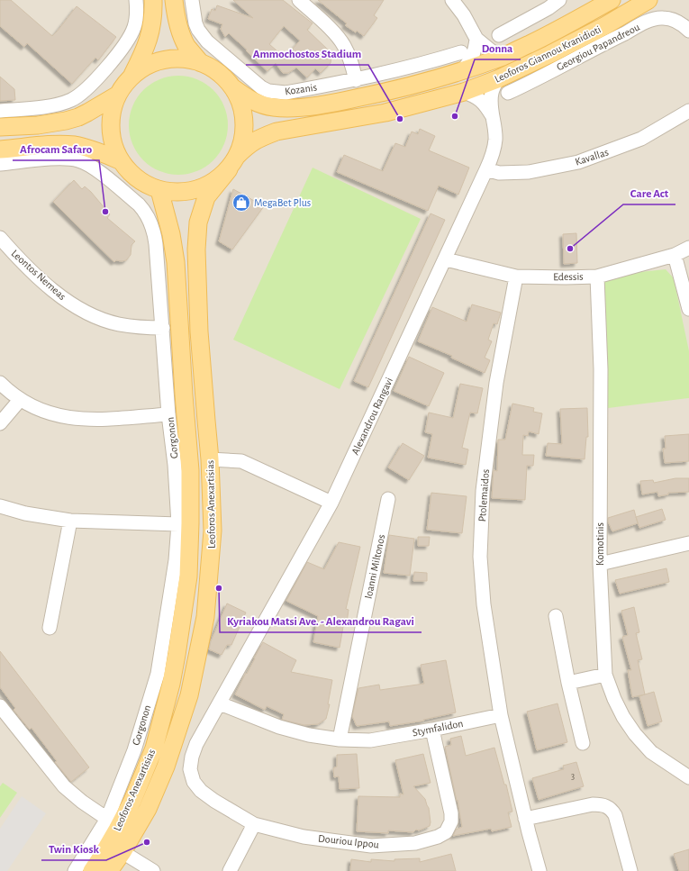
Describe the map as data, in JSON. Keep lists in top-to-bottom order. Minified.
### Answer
{"streets":{"main road":["Leoforos Giannou Kranidioti","Leoforos Anexartisias"],"street":["Georgiou Papandreou","Kozanis","Kavallas","Leontos Nemeas","Edessis","Alexandrou Rangavi","Gorgonon","Ptolemaidos","Komotinis","Ioanni Miltonos","Stymfalidon","Douriou Ippou"]},"crossings":[["Leoforos Giannou Kranidioti","Alexandrou Rangavi"],["Leoforos Giannou Kranidioti","Leoforos Anexartisias"],["Kavallas","Alexandrou Rangavi"],["Leontos Nemeas","Gorgonon"],["Edessis","Alexandrou Rangavi"],["Edessis","Ptolemaidos"],["Edessis","Komotinis"],["Alexandrou Rangavi","Stymfalidon"],["Alexandrou Rangavi","Douriou Ippou"],["Ptolemaidos","Stymfalidon"],["Ioanni Miltonos","Stymfalidon"],["Stymfalidon","Douriou Ippou"]],"places":{"other":["Donna","Ammochostos Stadium","Afrocam Safaro","Care Act","Kyriakou Matsi Ave. - Alexandrou Ragavi","Twin Kiosk"],"shop":["MegaBet Plus"]},"house_numbers":["3"]}
